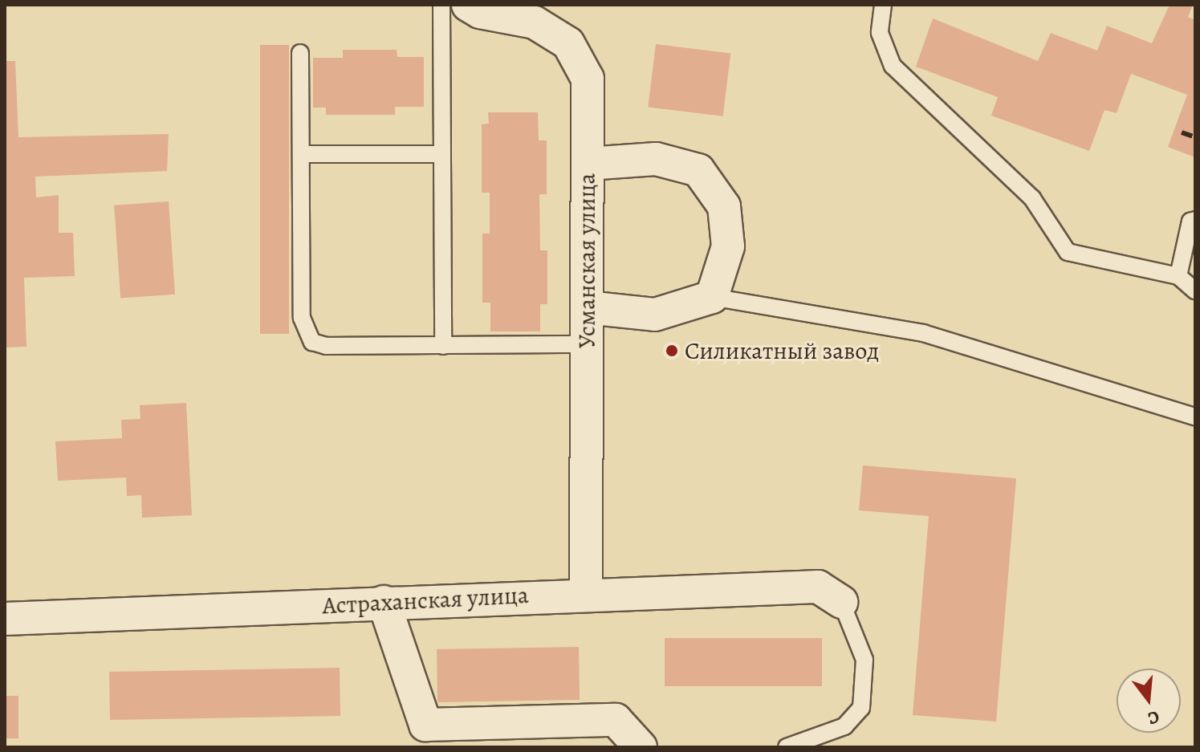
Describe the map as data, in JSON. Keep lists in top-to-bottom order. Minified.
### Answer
{"streets":{"street":["Усманская улица","Астраханская улица"]},"crossings":[["Усманская улица","Астраханская улица"]],"places":["Силикатный завод"],"north":"bottom"}
